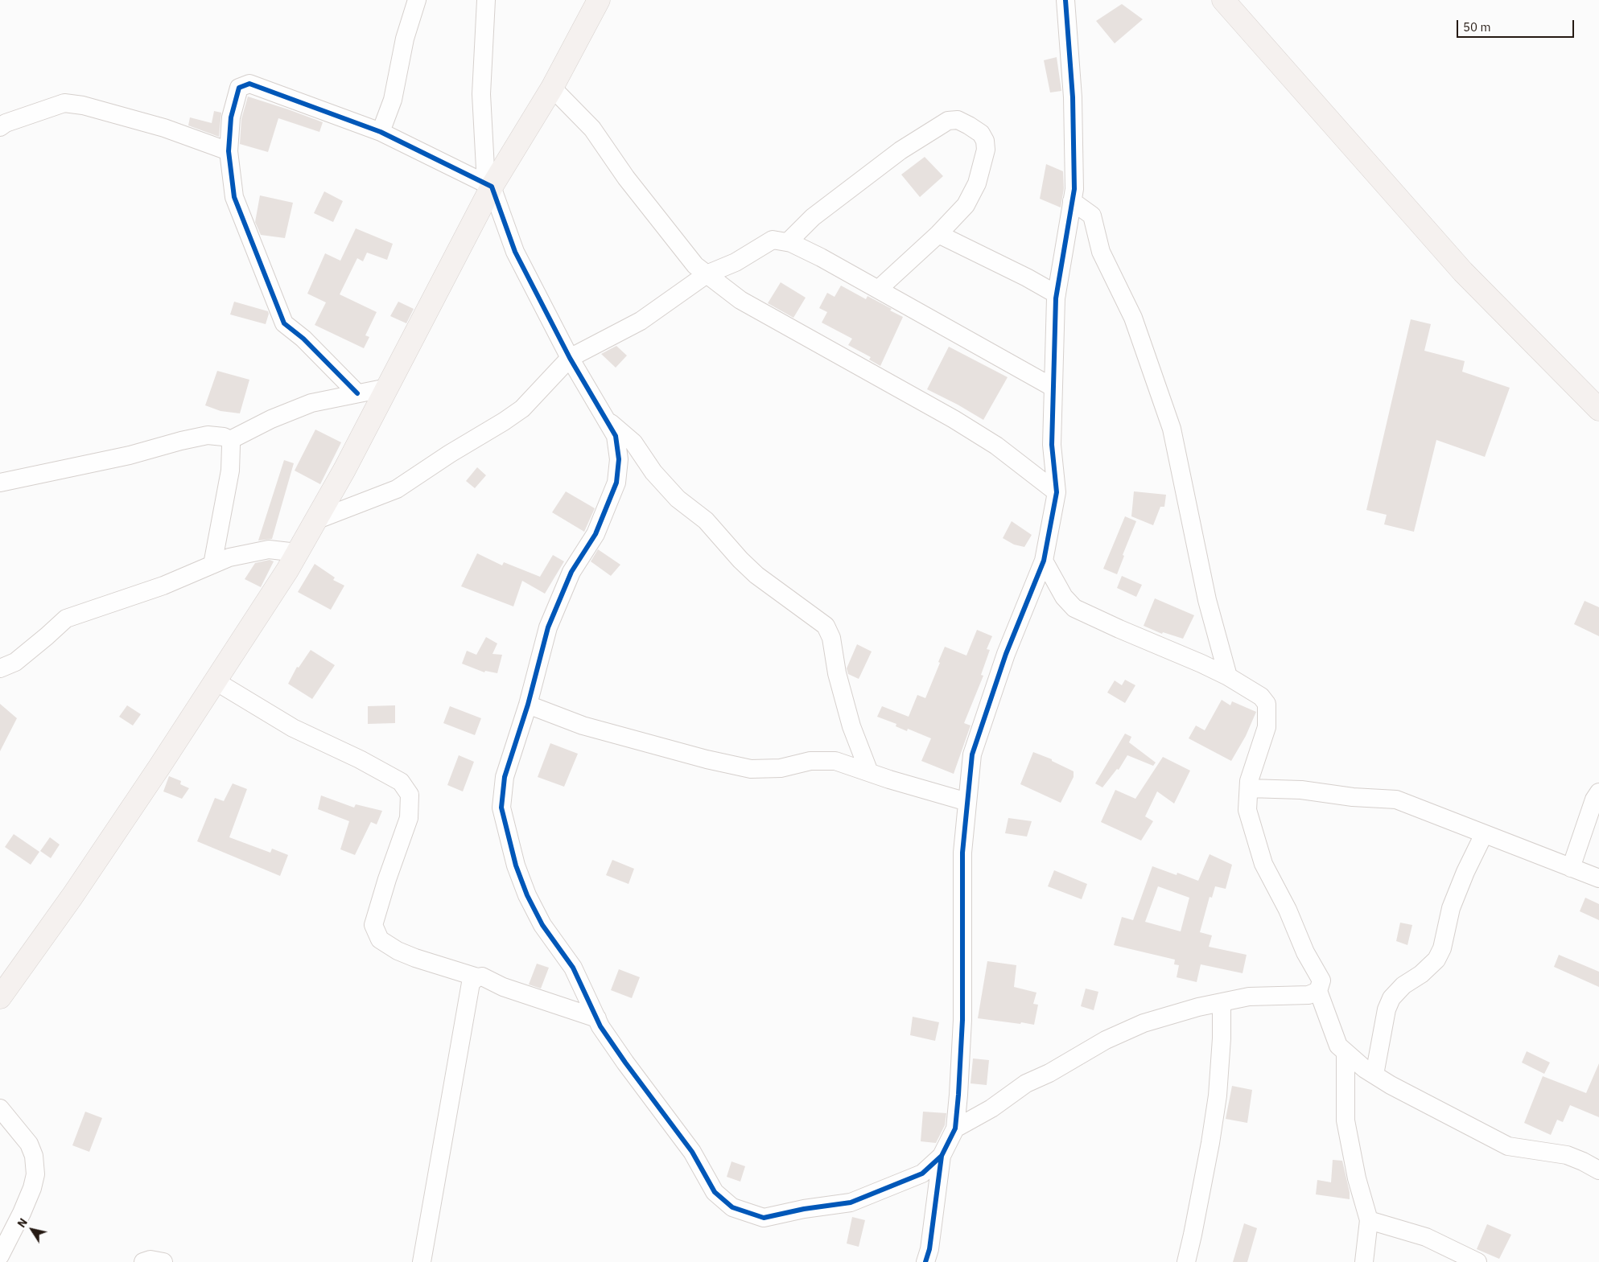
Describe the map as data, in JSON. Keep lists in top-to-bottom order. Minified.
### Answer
{"scale_bar":"50 m","north":"top left"}
